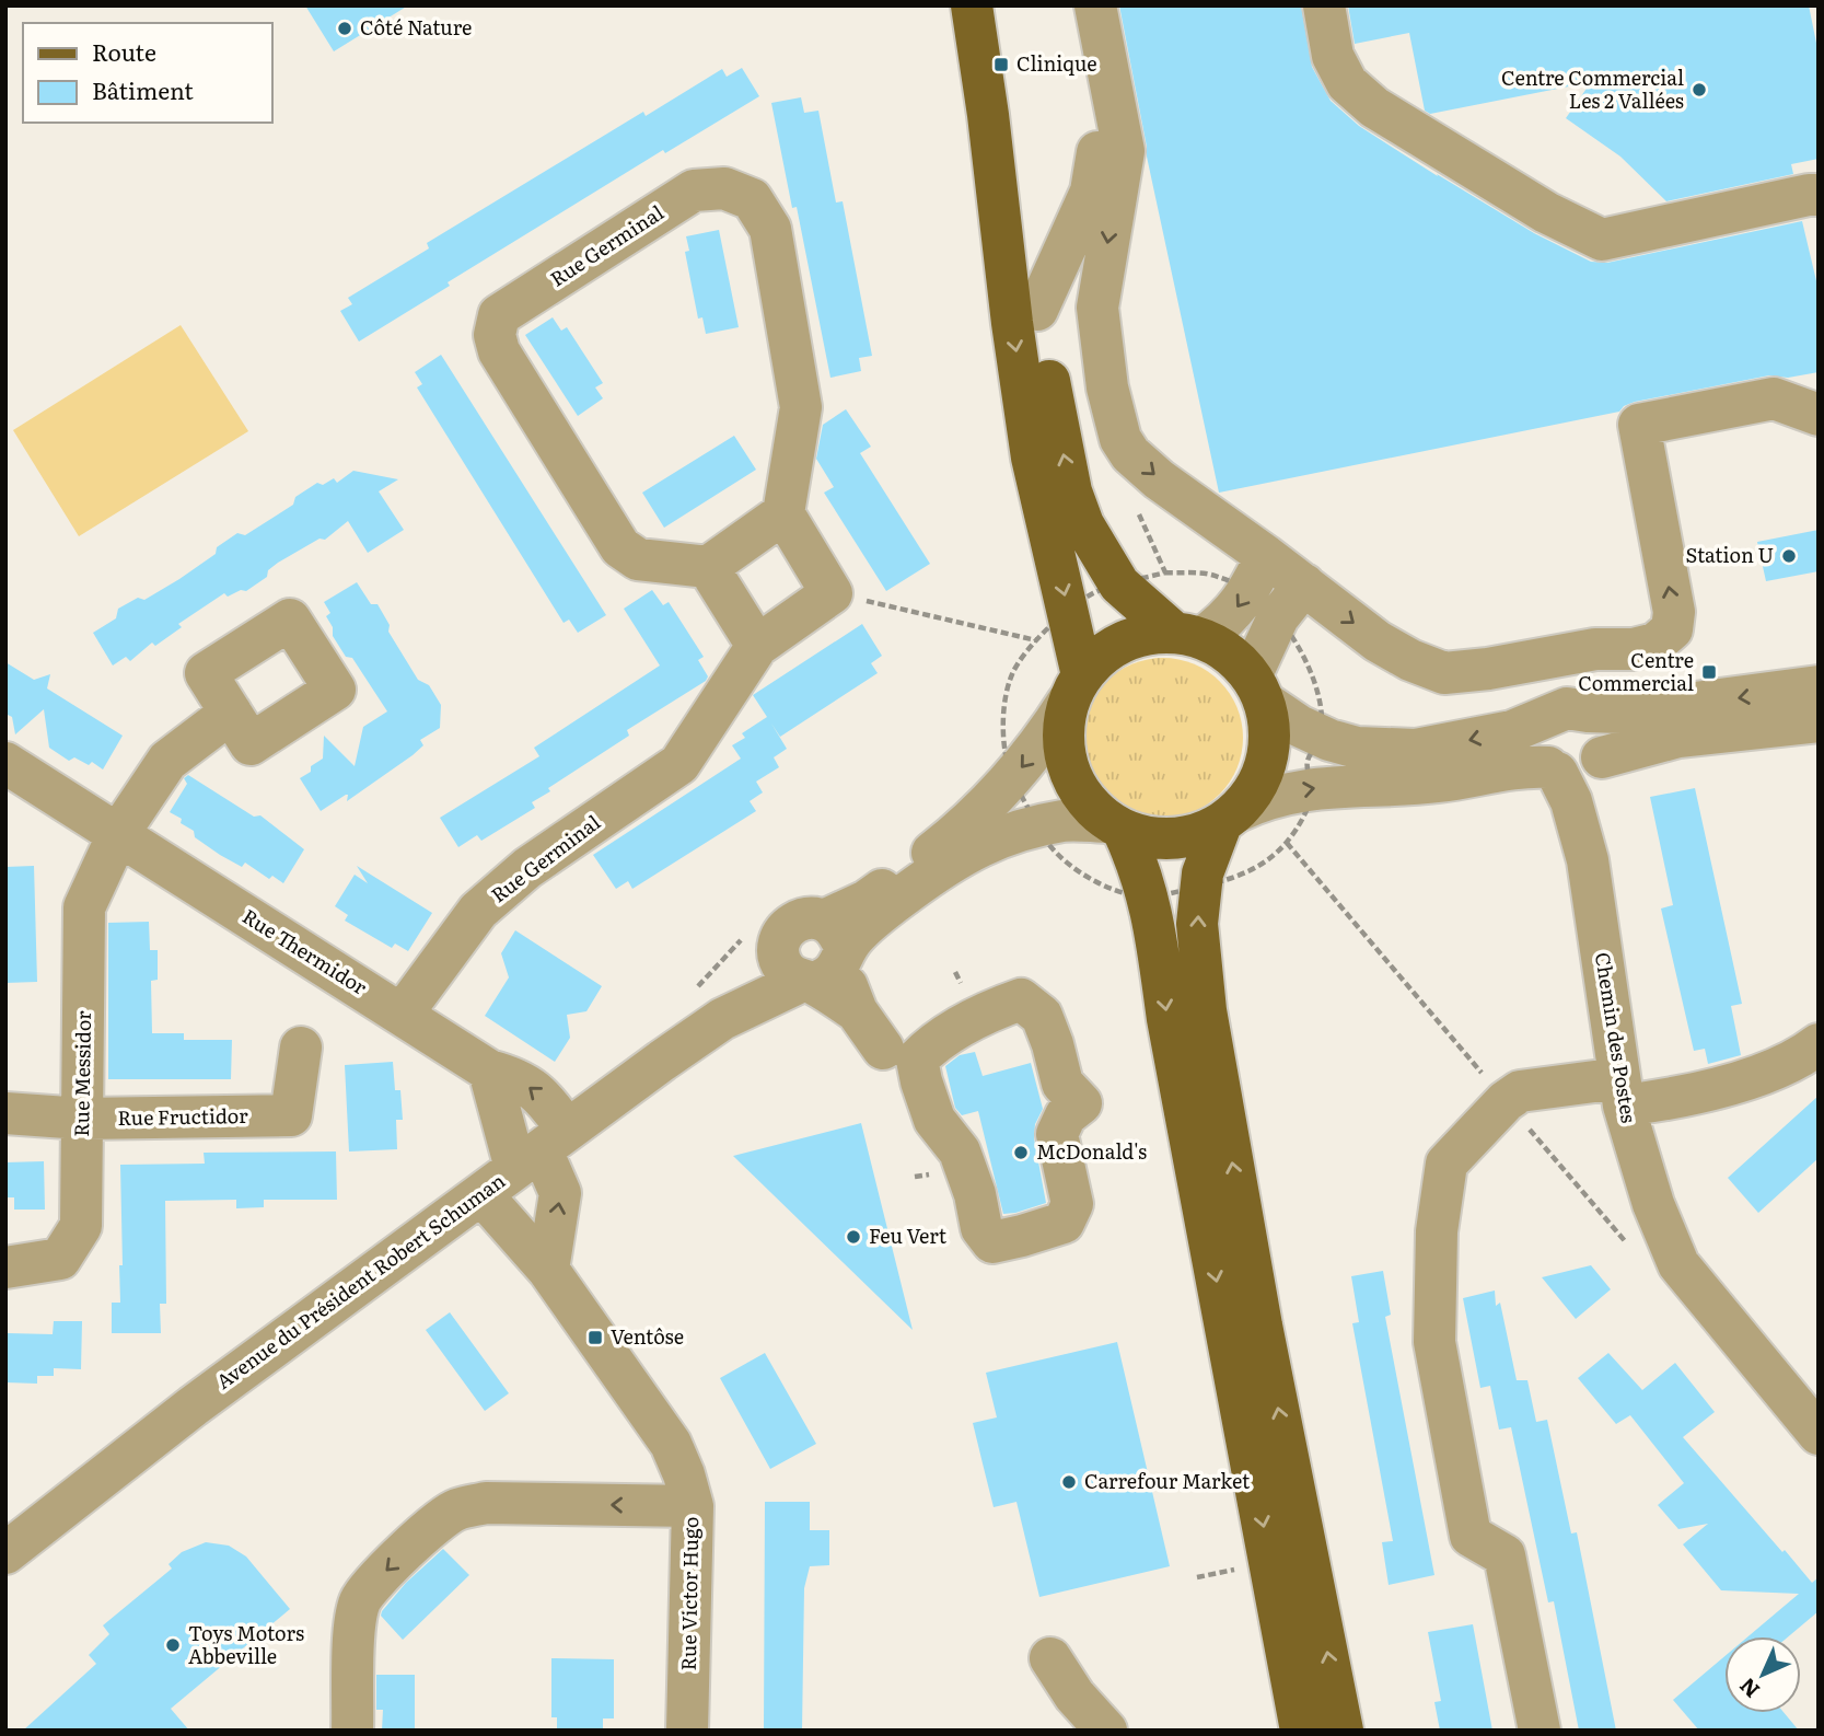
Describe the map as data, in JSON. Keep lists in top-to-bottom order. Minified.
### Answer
{"streets":{"street":["Rue Germinal","Rue Thermidor","Chemin des Postes","Rue Messidor","Rue Fructidor","Avenue du Président Robert Schuman","Rue Victor Hugo"]},"crossings":[["Rue Germinal","Rue Thermidor"],["Rue Thermidor","Rue Messidor"],["Rue Thermidor","Avenue du Président Robert Schuman"],["Rue Messidor","Rue Fructidor"],["Avenue du Président Robert Schuman","Rue Victor Hugo"]],"places":{"other":["Côté Nature","Centre Commercial Les 2 Vallées","Station U","McDonald's","Feu Vert","Carrefour Market","Toys Motors Abbeville"],"transit":["Clinique","Centre Commercial","Ventôse"]},"legend":["Route","Bâtiment"],"north":"bottom left"}
